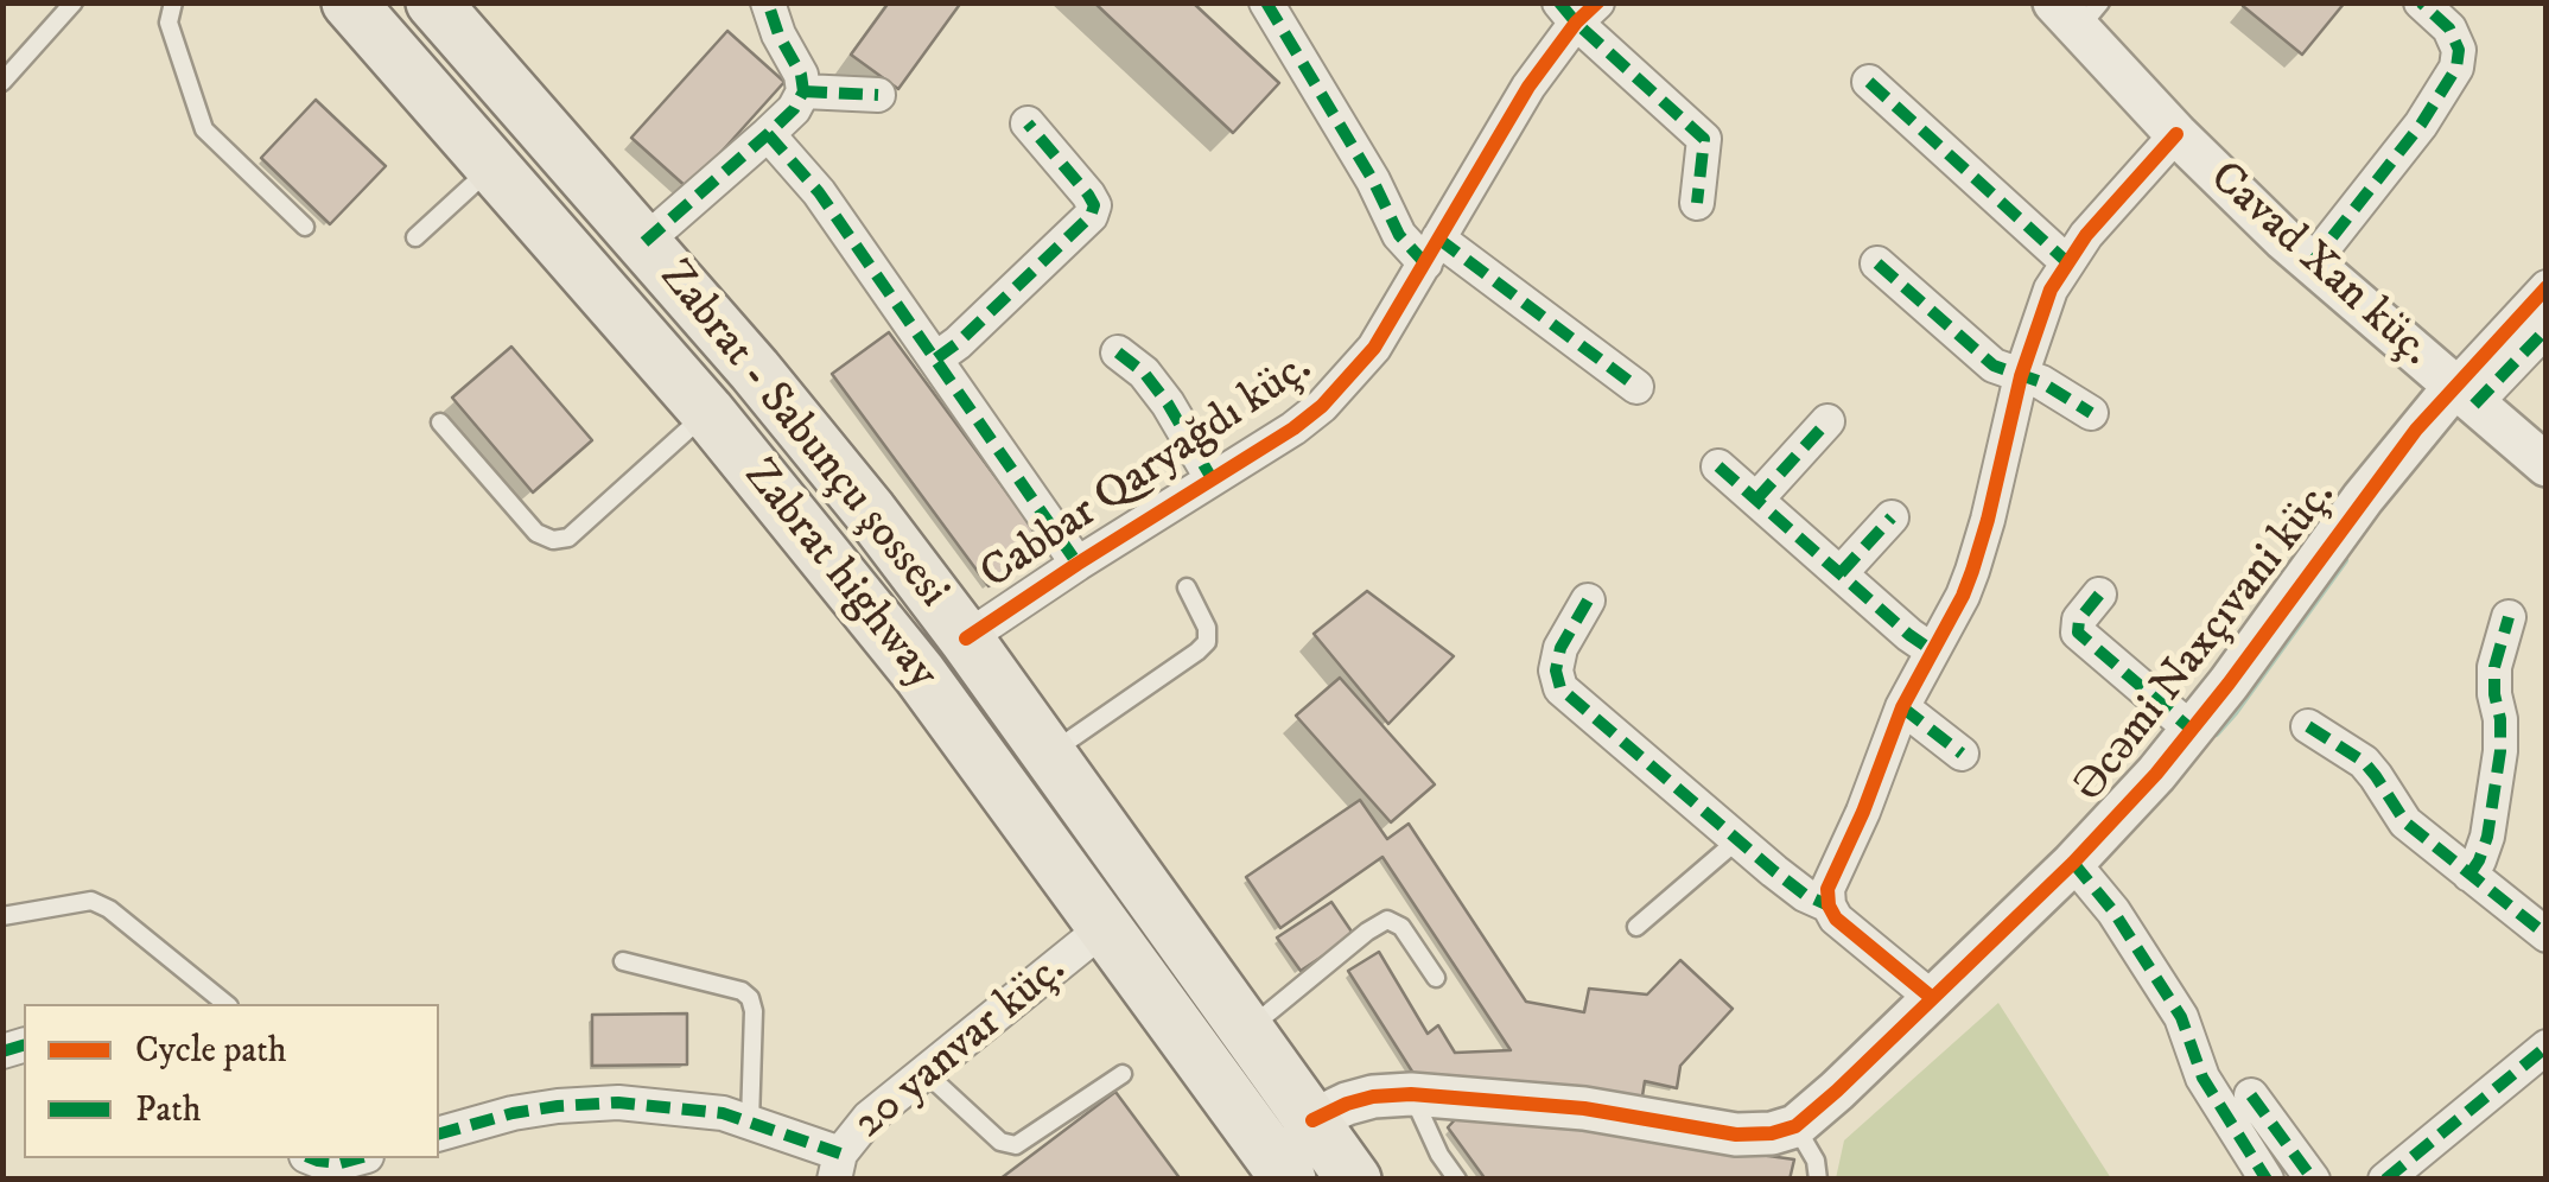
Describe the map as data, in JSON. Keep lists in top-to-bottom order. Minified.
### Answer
{"streets":{"main road":["Zabrat - Sabunçu şossesi","Zabrat highway"],"street":["Cavad Xan küç.","Cabbar Qaryağdı küç.","Əcəmi Naxçıvani küç.","20 yanvar küç."]},"crossings":[["Cavad Xan küç.","Əcəmi Naxçıvani küç."],["Zabrat - Sabunçu şossesi","Cabbar Qaryağdı küç."],["Zabrat highway","20 yanvar küç."]],"legend":["Cycle path","Path"]}
